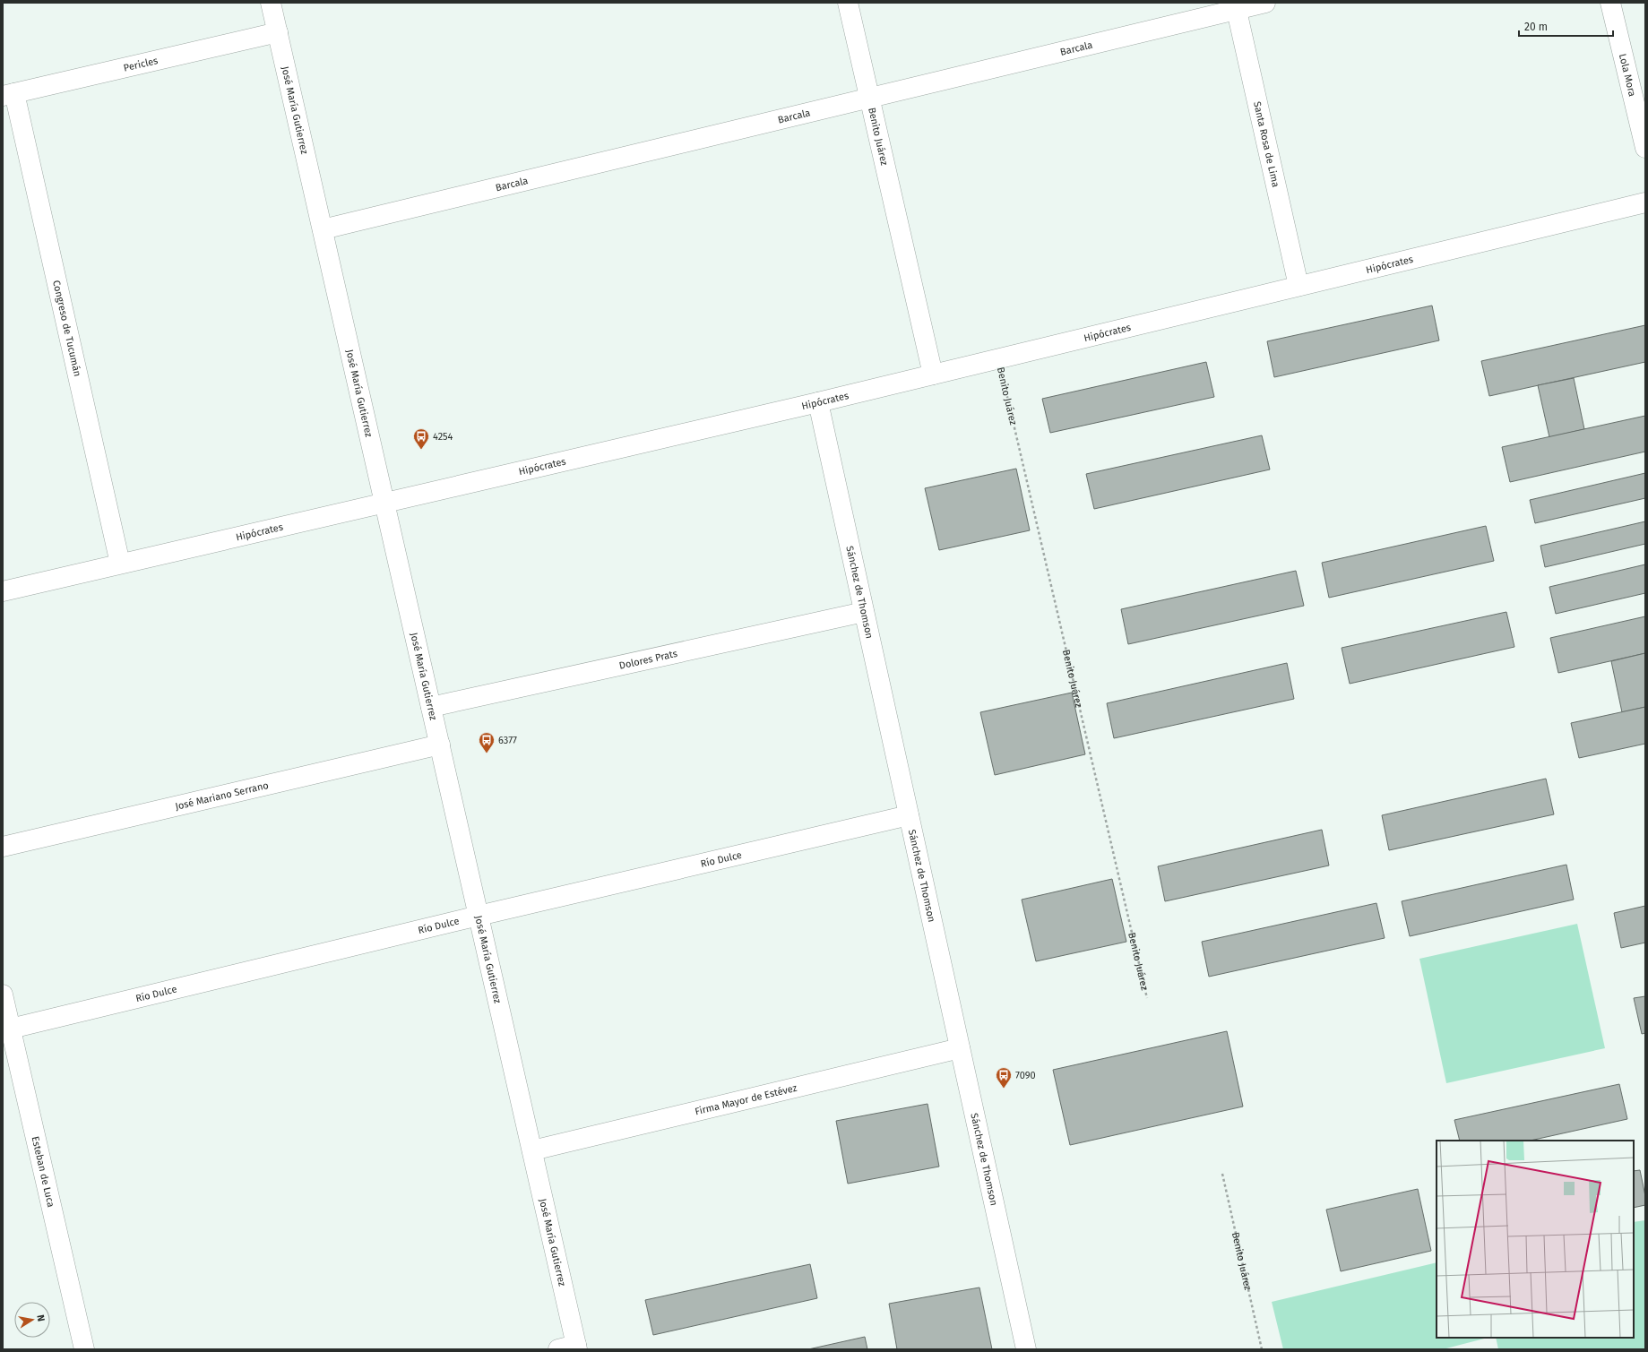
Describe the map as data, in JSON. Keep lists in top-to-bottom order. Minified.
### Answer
{"streets":{"street":["Barcala","Pericles","Lola Mora","José María Gutierrez","Benito Juárez","Santa Rosa de Lima","Hipócrates","Congreso de Tucumán","Sánchez de Thomson","Dolores Prats","José Mariano Serrano","Río Dulce","Firma Mayor de Estévez","Esteban de Luca"]},"crossings":[["Barcala","José María Gutierrez"],["Barcala","Benito Juárez"],["Barcala","Santa Rosa de Lima"],["Pericles","José María Gutierrez"],["Pericles","Congreso de Tucumán"],["José María Gutierrez","Hipócrates"],["José María Gutierrez","Dolores Prats"],["José María Gutierrez","José Mariano Serrano"],["José María Gutierrez","Río Dulce"],["José María Gutierrez","Firma Mayor de Estévez"],["Benito Juárez","Hipócrates"],["Santa Rosa de Lima","Hipócrates"],["Hipócrates","Congreso de Tucumán"],["Hipócrates","Sánchez de Thomson"],["Sánchez de Thomson","Dolores Prats"],["Sánchez de Thomson","Río Dulce"],["Sánchez de Thomson","Firma Mayor de Estévez"],["Río Dulce","Esteban de Luca"]],"places":{"bus stop":["4254","6377","7090"]},"scale_bar":"20 m","north":"right"}
